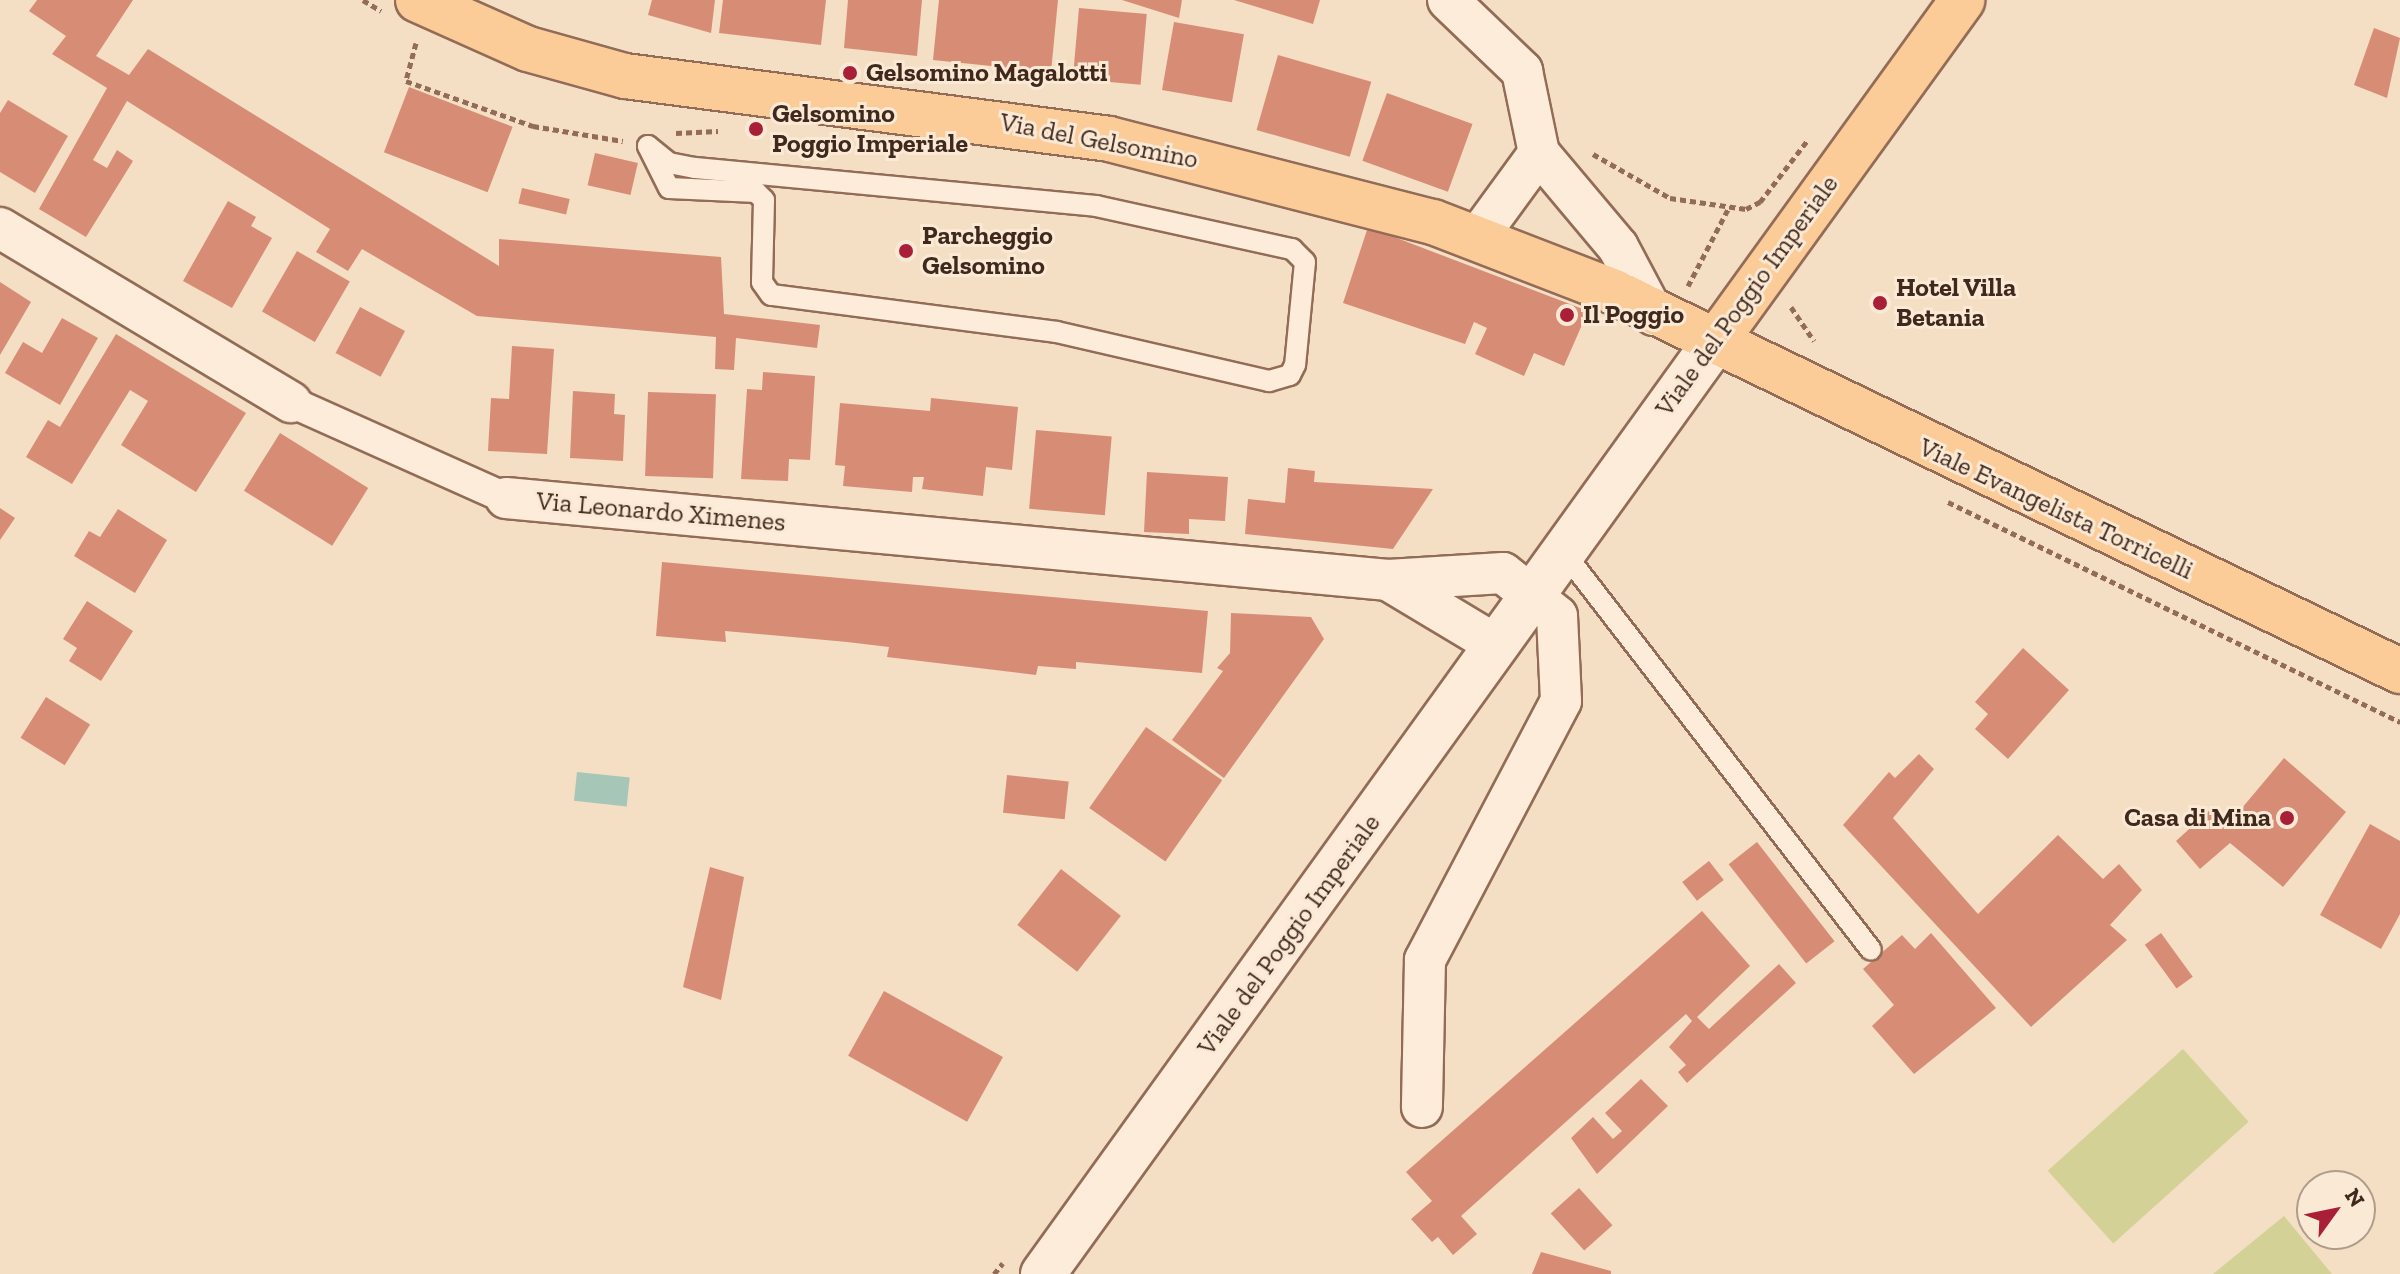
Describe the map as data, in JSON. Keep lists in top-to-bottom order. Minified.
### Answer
{"streets":{"main road":["Via del Gelsomino","Viale del Poggio Imperiale","Viale Evangelista Torricelli"],"street":["Via Leonardo Ximenes"]},"crossings":[["Via del Gelsomino","Viale del Poggio Imperiale"],["Via del Gelsomino","Viale Evangelista Torricelli"],["Viale del Poggio Imperiale","Viale Evangelista Torricelli"],["Viale del Poggio Imperiale","Via Leonardo Ximenes"]],"places":["Gelsomino Magalotti","Gelsomino Poggio Imperiale","Parcheggio Gelsomino","Hotel Villa Betania","Il Poggio","Casa di Mina"],"north":"top right"}
